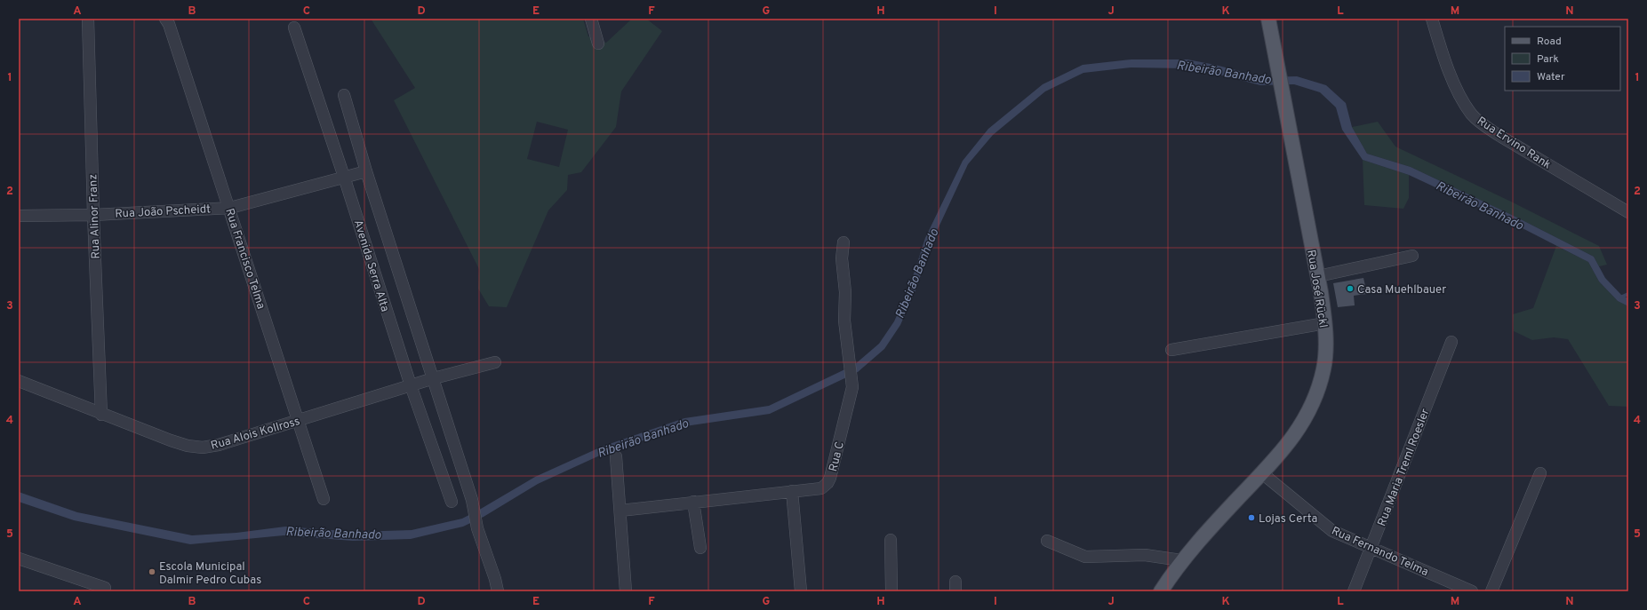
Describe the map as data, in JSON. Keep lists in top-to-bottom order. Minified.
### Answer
{"streets":{"main road":["Rua José Rückl"],"street":["Rua Ervino Rank","Rua João Pscheidt","Rua Alinor Franz","Rua Francisco Telma","Avenida Serra Alta","Rua Alois Kollross","Rua C","Rua Maria Treml Roesler","Rua Fernando Telma"]},"crossings":[["Rua João Pscheidt","Rua Alinor Franz"],["Rua João Pscheidt","Rua Francisco Telma"],["Rua João Pscheidt","Avenida Serra Alta"],["Rua Alinor Franz","Rua Alois Kollross"],["Rua Francisco Telma","Rua Alois Kollross"],["Avenida Serra Alta","Rua Alois Kollross"],["Rua José Rückl","Rua Fernando Telma"],["Rua Maria Treml Roesler","Rua Fernando Telma"]],"water":["Ribeirão Banhado"],"places":["Casa Muehlbauer","Lojas Certa","Escola Municipal Dalmir Pedro Cubas"],"legend":["Road","Park","Water"],"grid":{"columns":["A","B","C","D","E","F","G","H","I","J","K","L","M","N"],"rows":["1","2","3","4","5"]}}
